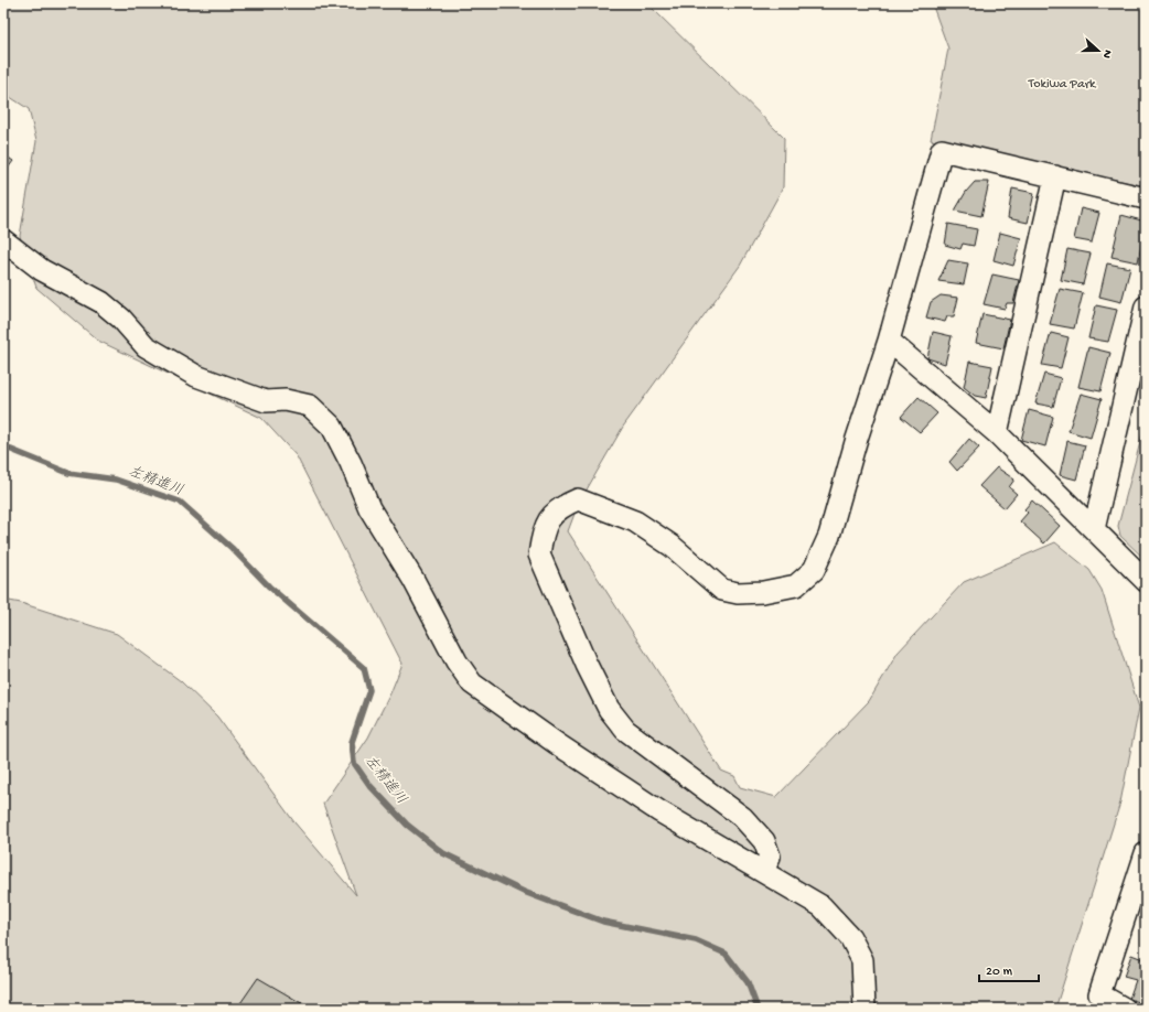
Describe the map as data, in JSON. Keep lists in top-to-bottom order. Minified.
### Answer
{"water":["左精進川"],"parks":["Tokiwa Park"],"scale_bar":"20 m","north":"right"}
